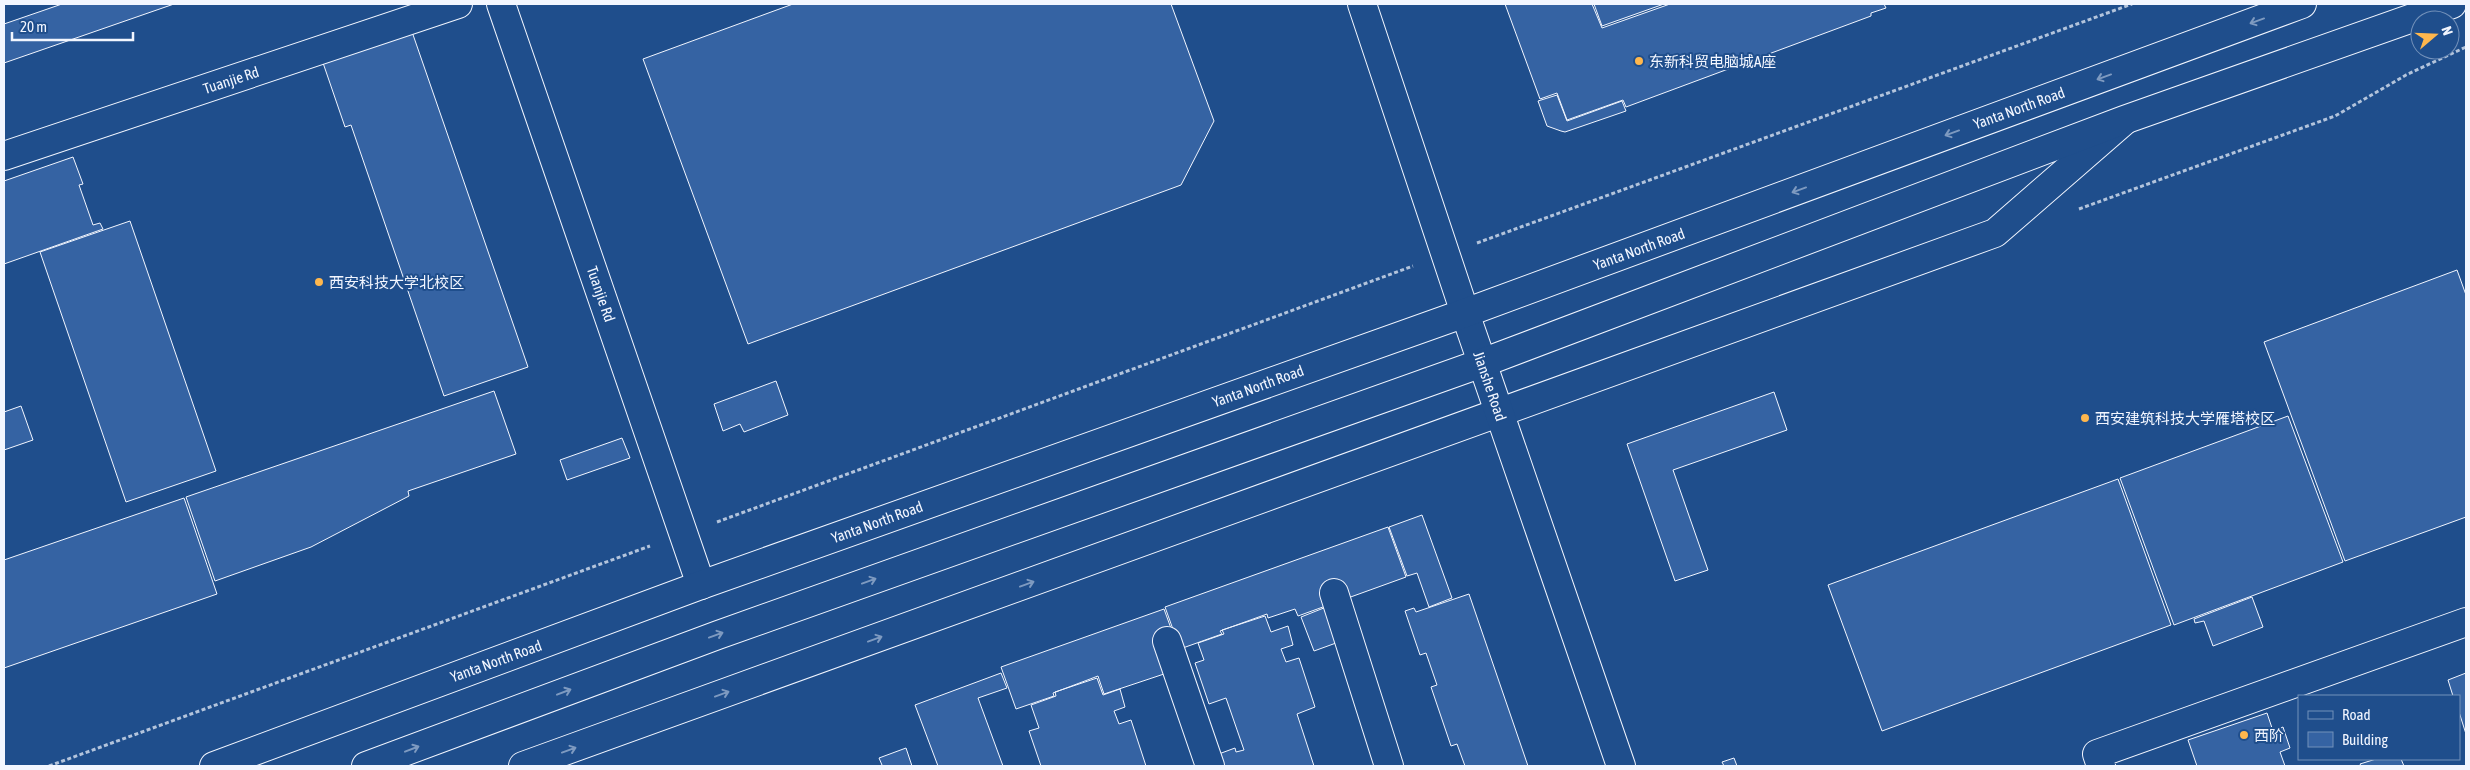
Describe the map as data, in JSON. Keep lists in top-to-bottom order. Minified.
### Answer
{"streets":{"main road":["Tuanjie Rd","Yanta North Road","Jianshe Road"]},"crossings":[["Tuanjie Rd","Yanta North Road"],["Yanta North Road","Jianshe Road"]],"places":["东新科贸电脑城A座","西安科技大学北校区","西安建筑科技大学雁塔校区","西阶"],"legend":["Road","Building"],"scale_bar":"20 m","north":"right"}
